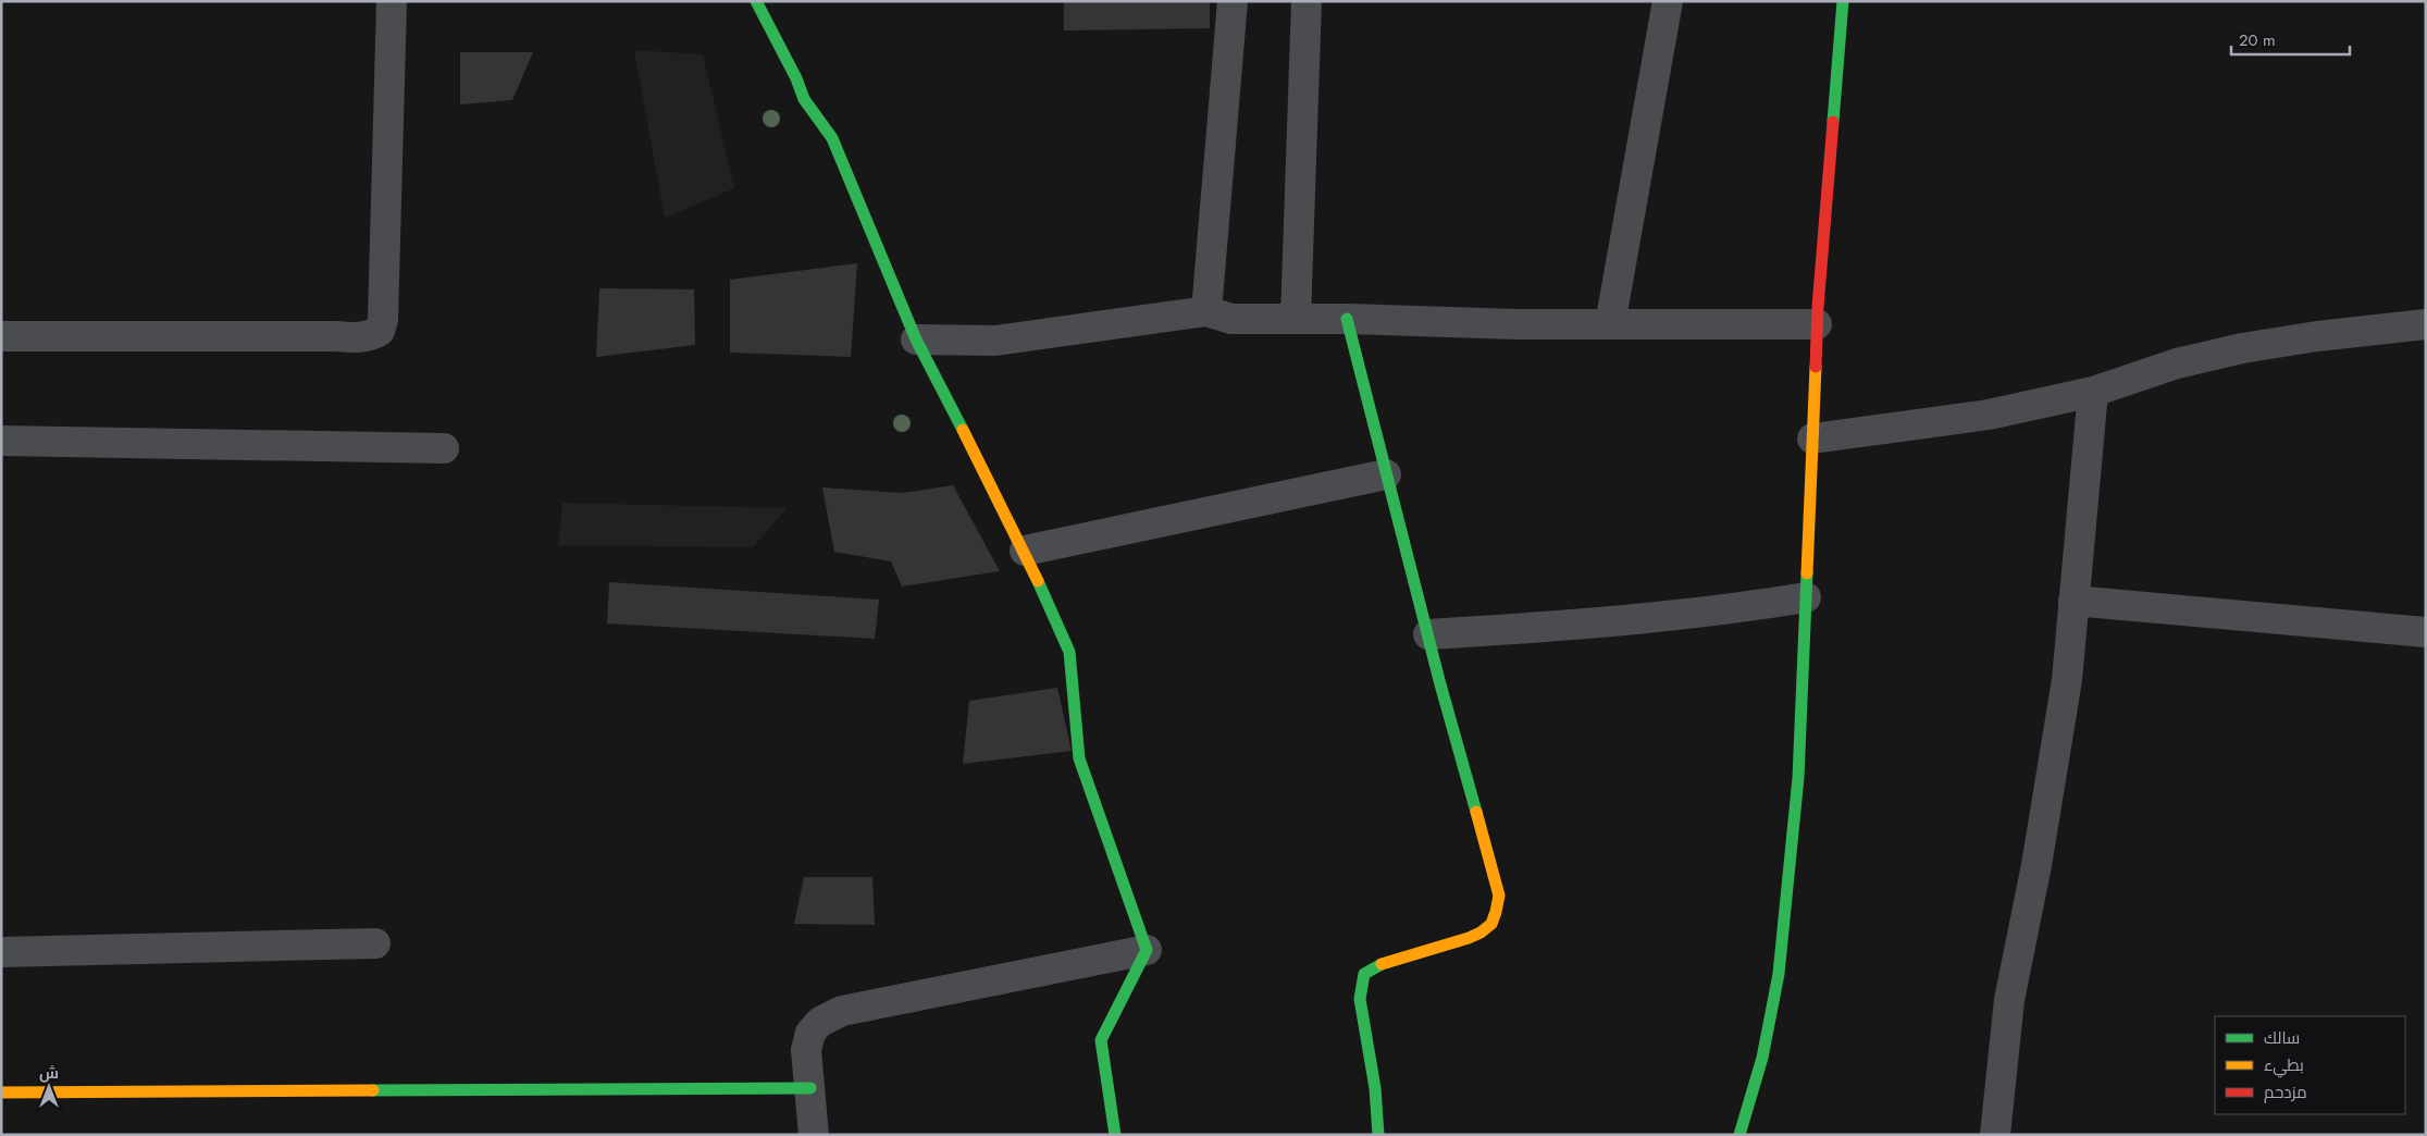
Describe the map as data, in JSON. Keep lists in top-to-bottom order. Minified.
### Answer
{"legend":["سالك","بطيء","مزدحم"],"scale_bar":"20 m","north":"top"}
